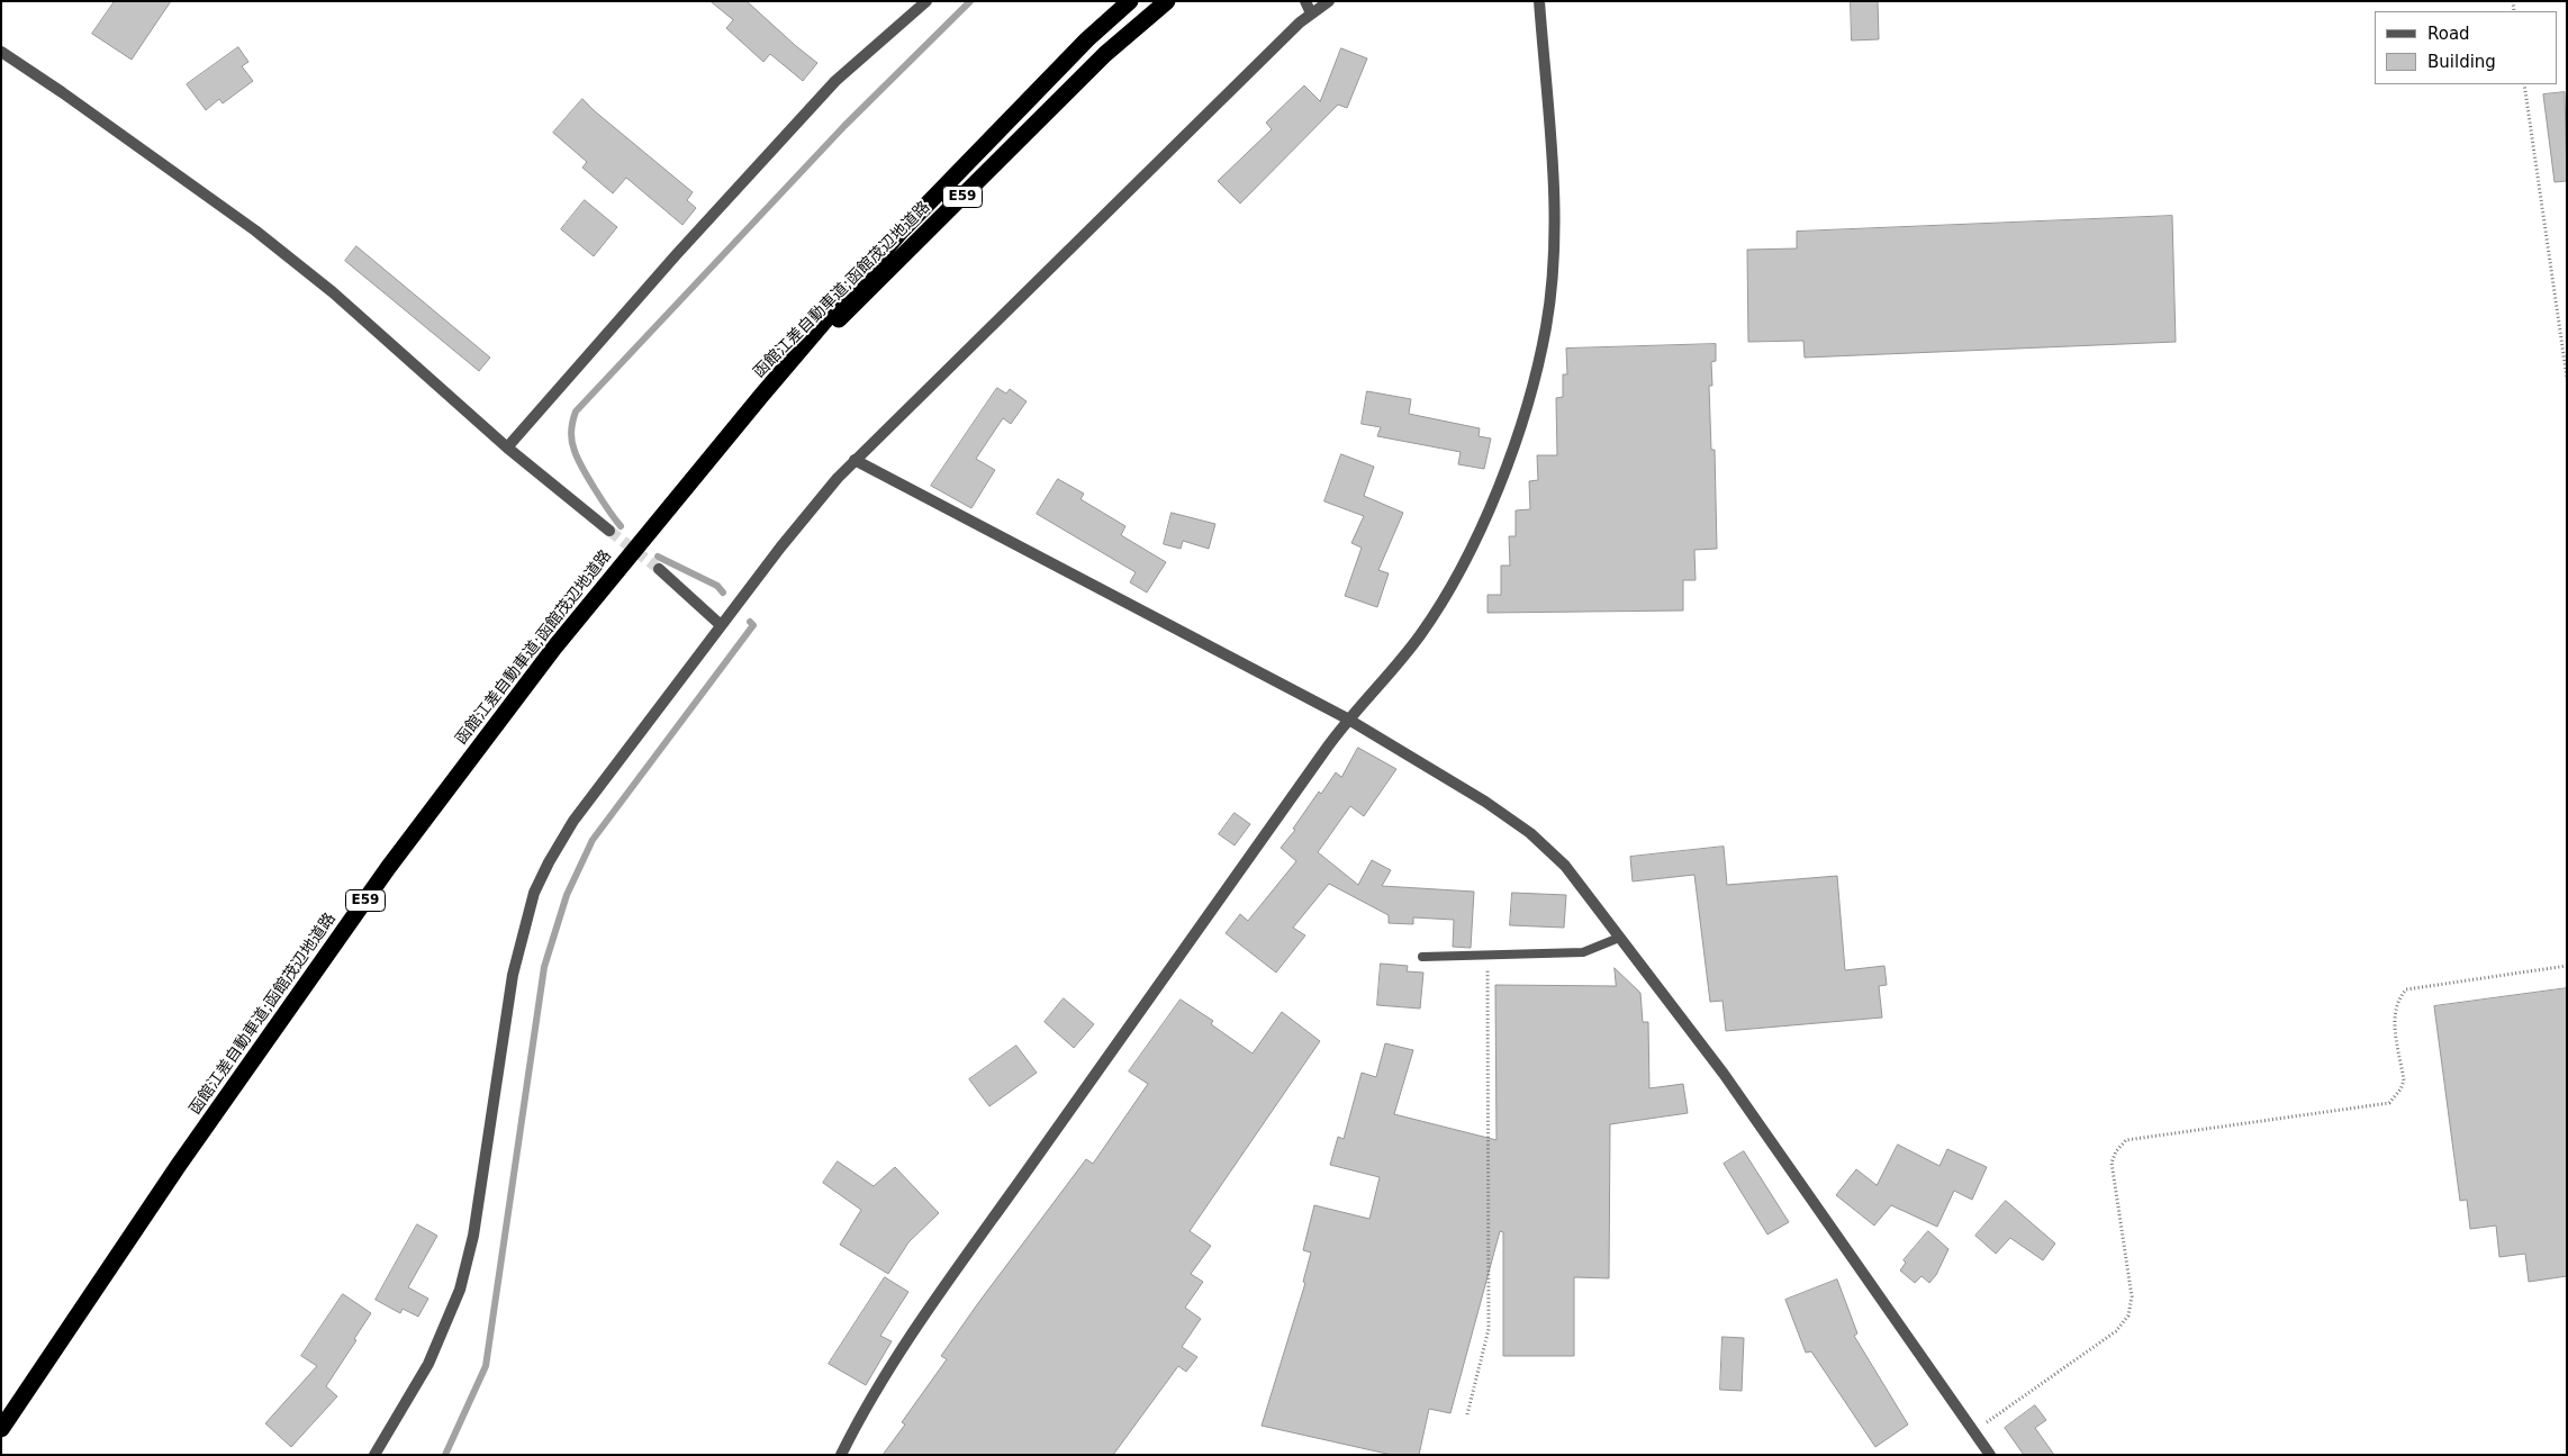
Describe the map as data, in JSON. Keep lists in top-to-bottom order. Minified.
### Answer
{"streets":{"highway":["E59","函館江差自動車道;函館茂辺地道路"]},"legend":["Road","Building"]}
